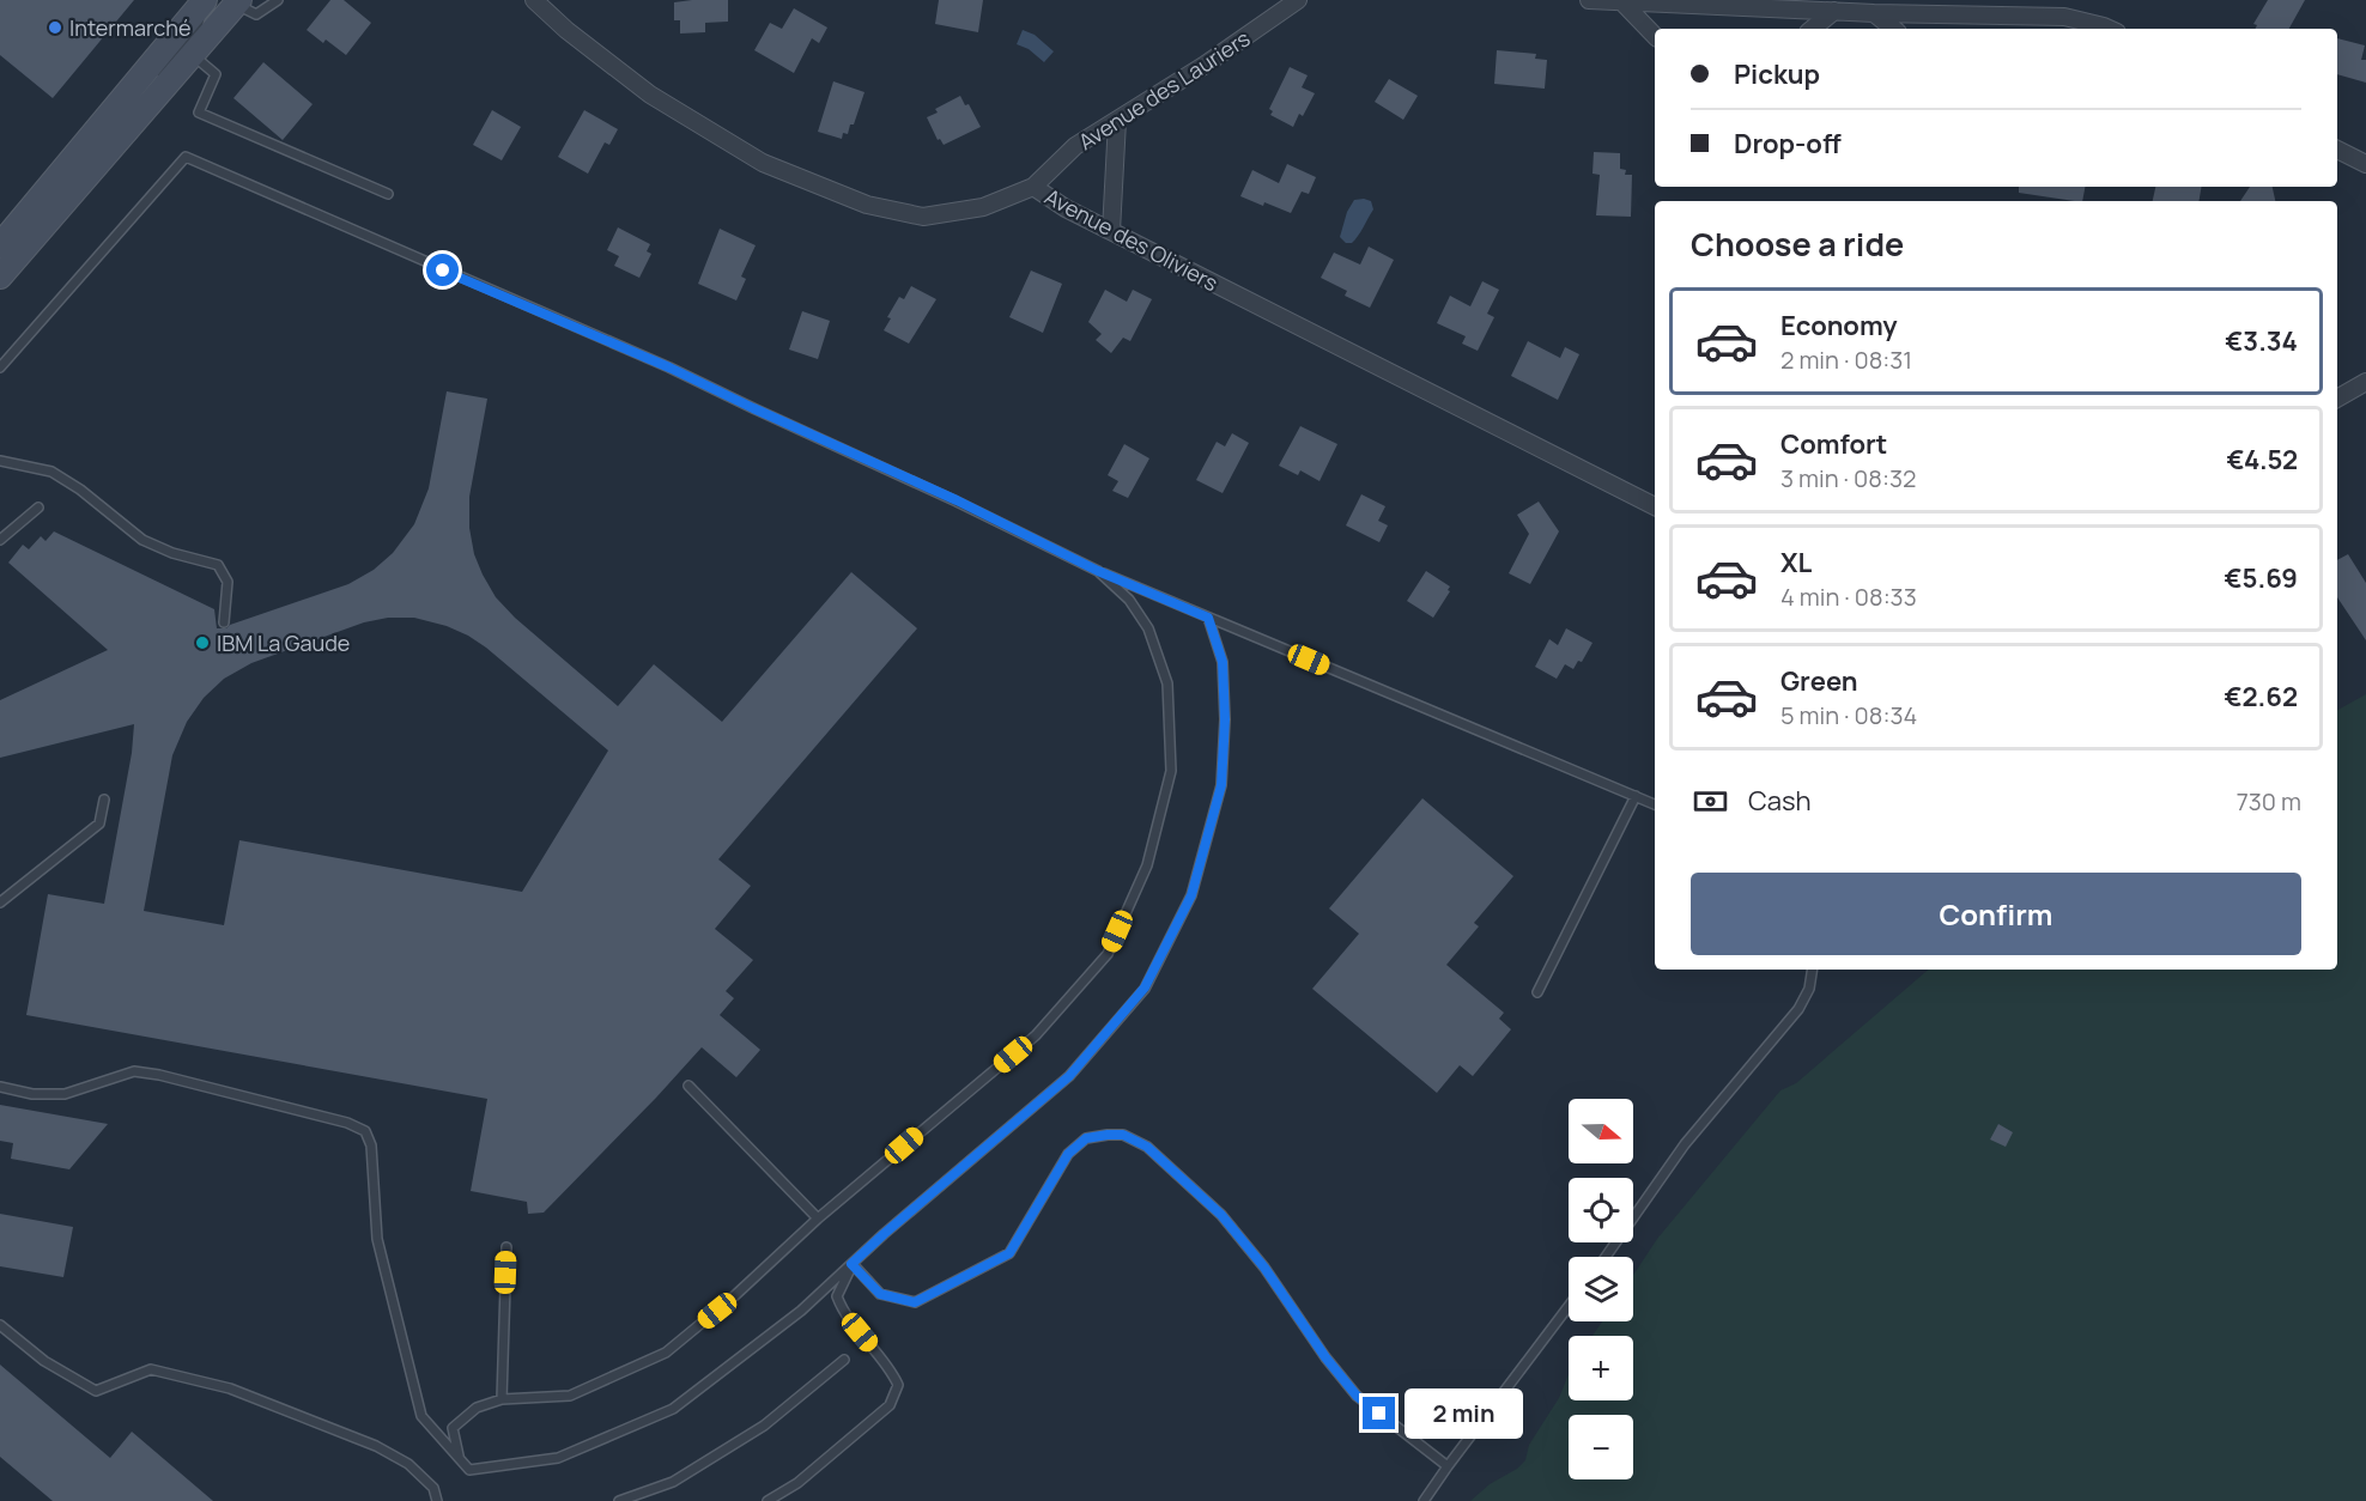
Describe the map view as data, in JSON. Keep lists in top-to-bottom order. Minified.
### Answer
{"streets":{"street":["Avenue des Lauriers","Avenue des Oliviers"]},"crossings":[["Avenue des Lauriers","Avenue des Oliviers"]],"places":["Intermarché","IBM La Gaude"],"north":"right","page":{"banner":["Pickup","Drop-off"],"heading":"Choose a ride","list":[{"name":"Economy","note":"2 min · 08:31","value":"€3.34"},{"name":"Comfort","note":"3 min · 08:32","value":"€4.52"},{"name":"XL","note":"4 min · 08:33","value":"€5.69"},{"name":"Green","note":"5 min · 08:34","value":"€2.62"}],"pay":["Cash","730 m"],"buttons":"Confirm","map_buttons":["+","−"],"bubble":"2 min"}}
